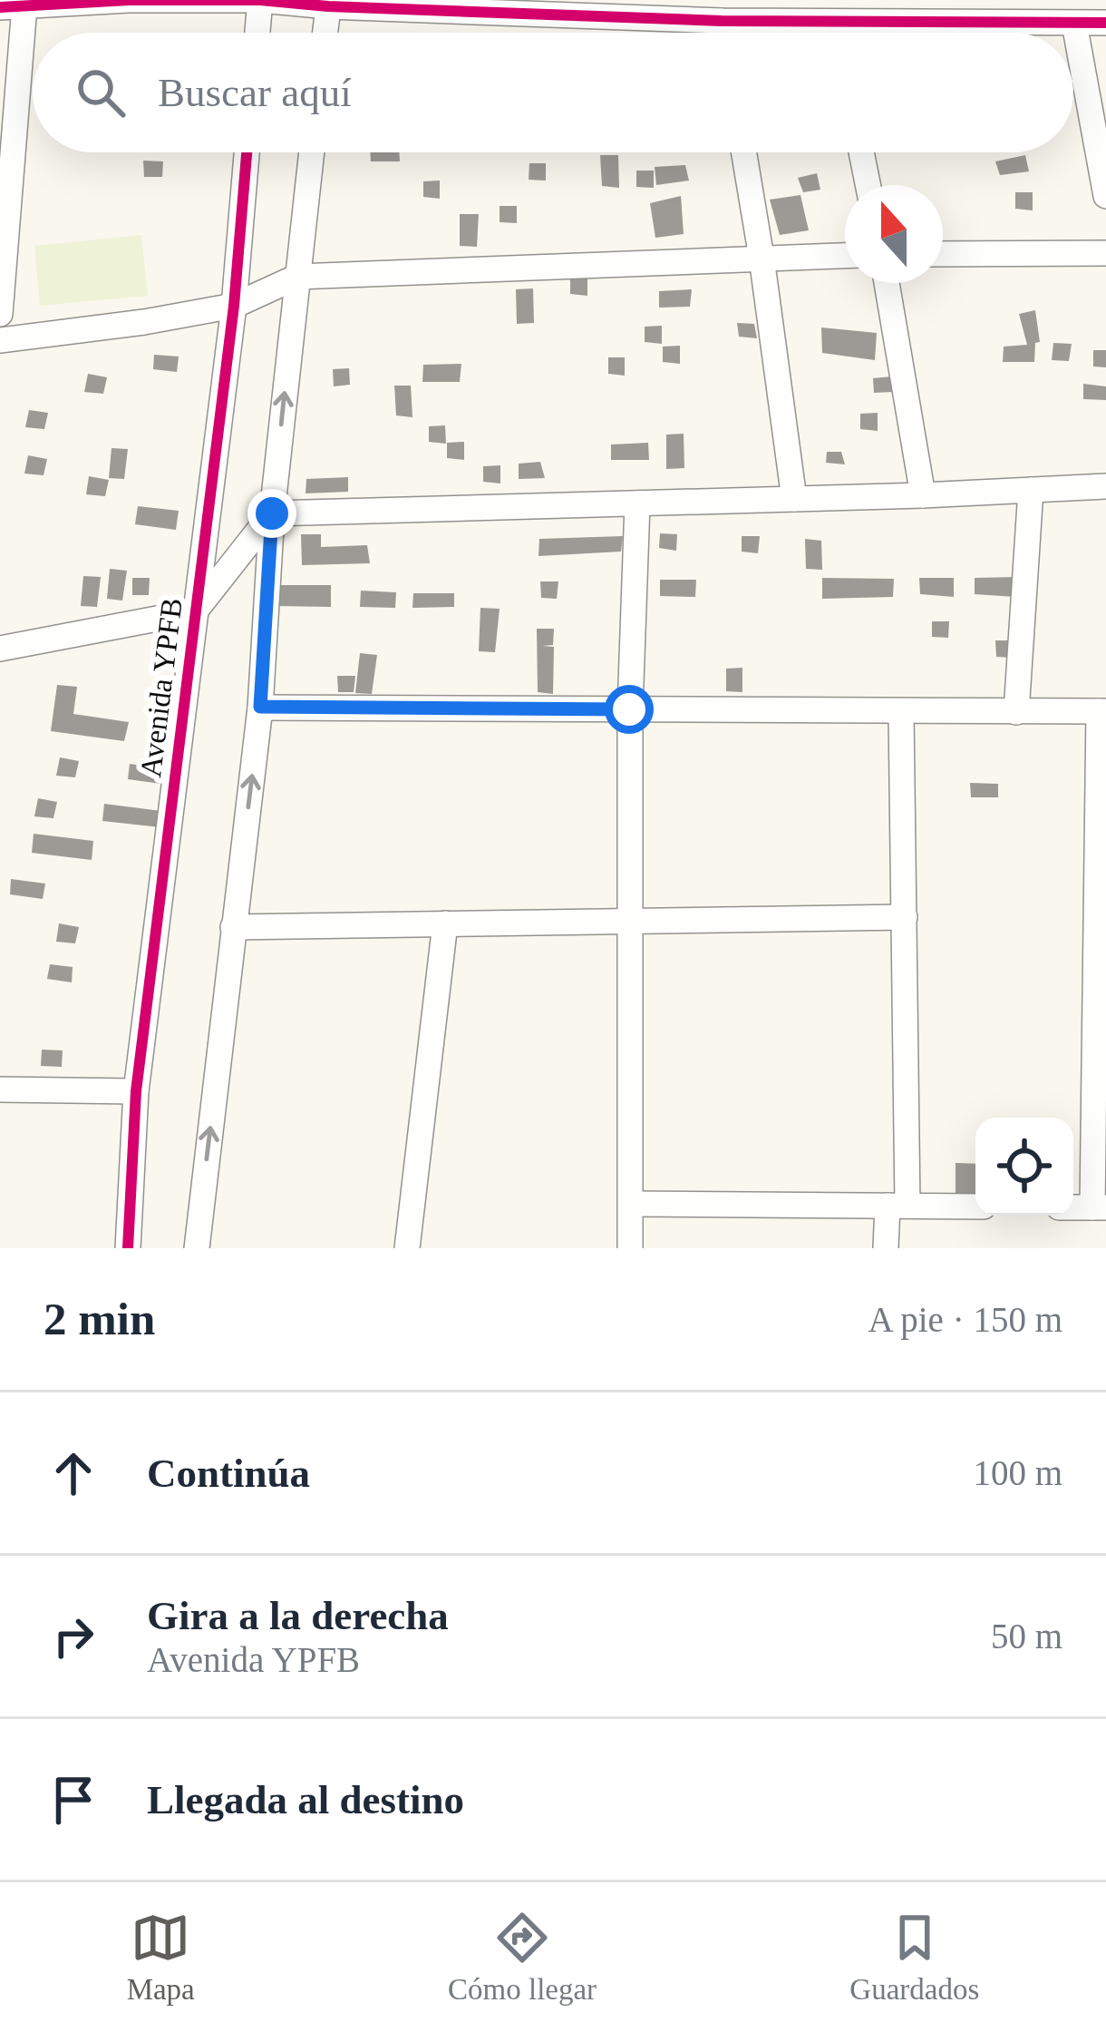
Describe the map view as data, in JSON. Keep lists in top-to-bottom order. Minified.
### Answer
{"streets":{"street":["Avenida YPFB"]},"north":"top","page":{"search":"Buscar aquí","heading":["2 min","A pie · 150 m"],"list":[["Continúa","100 m"],["Gira a la derecha","Avenida YPFB","50 m"],"Llegada al destino"],"nav":["Mapa","Cómo llegar","Guardados"]}}
